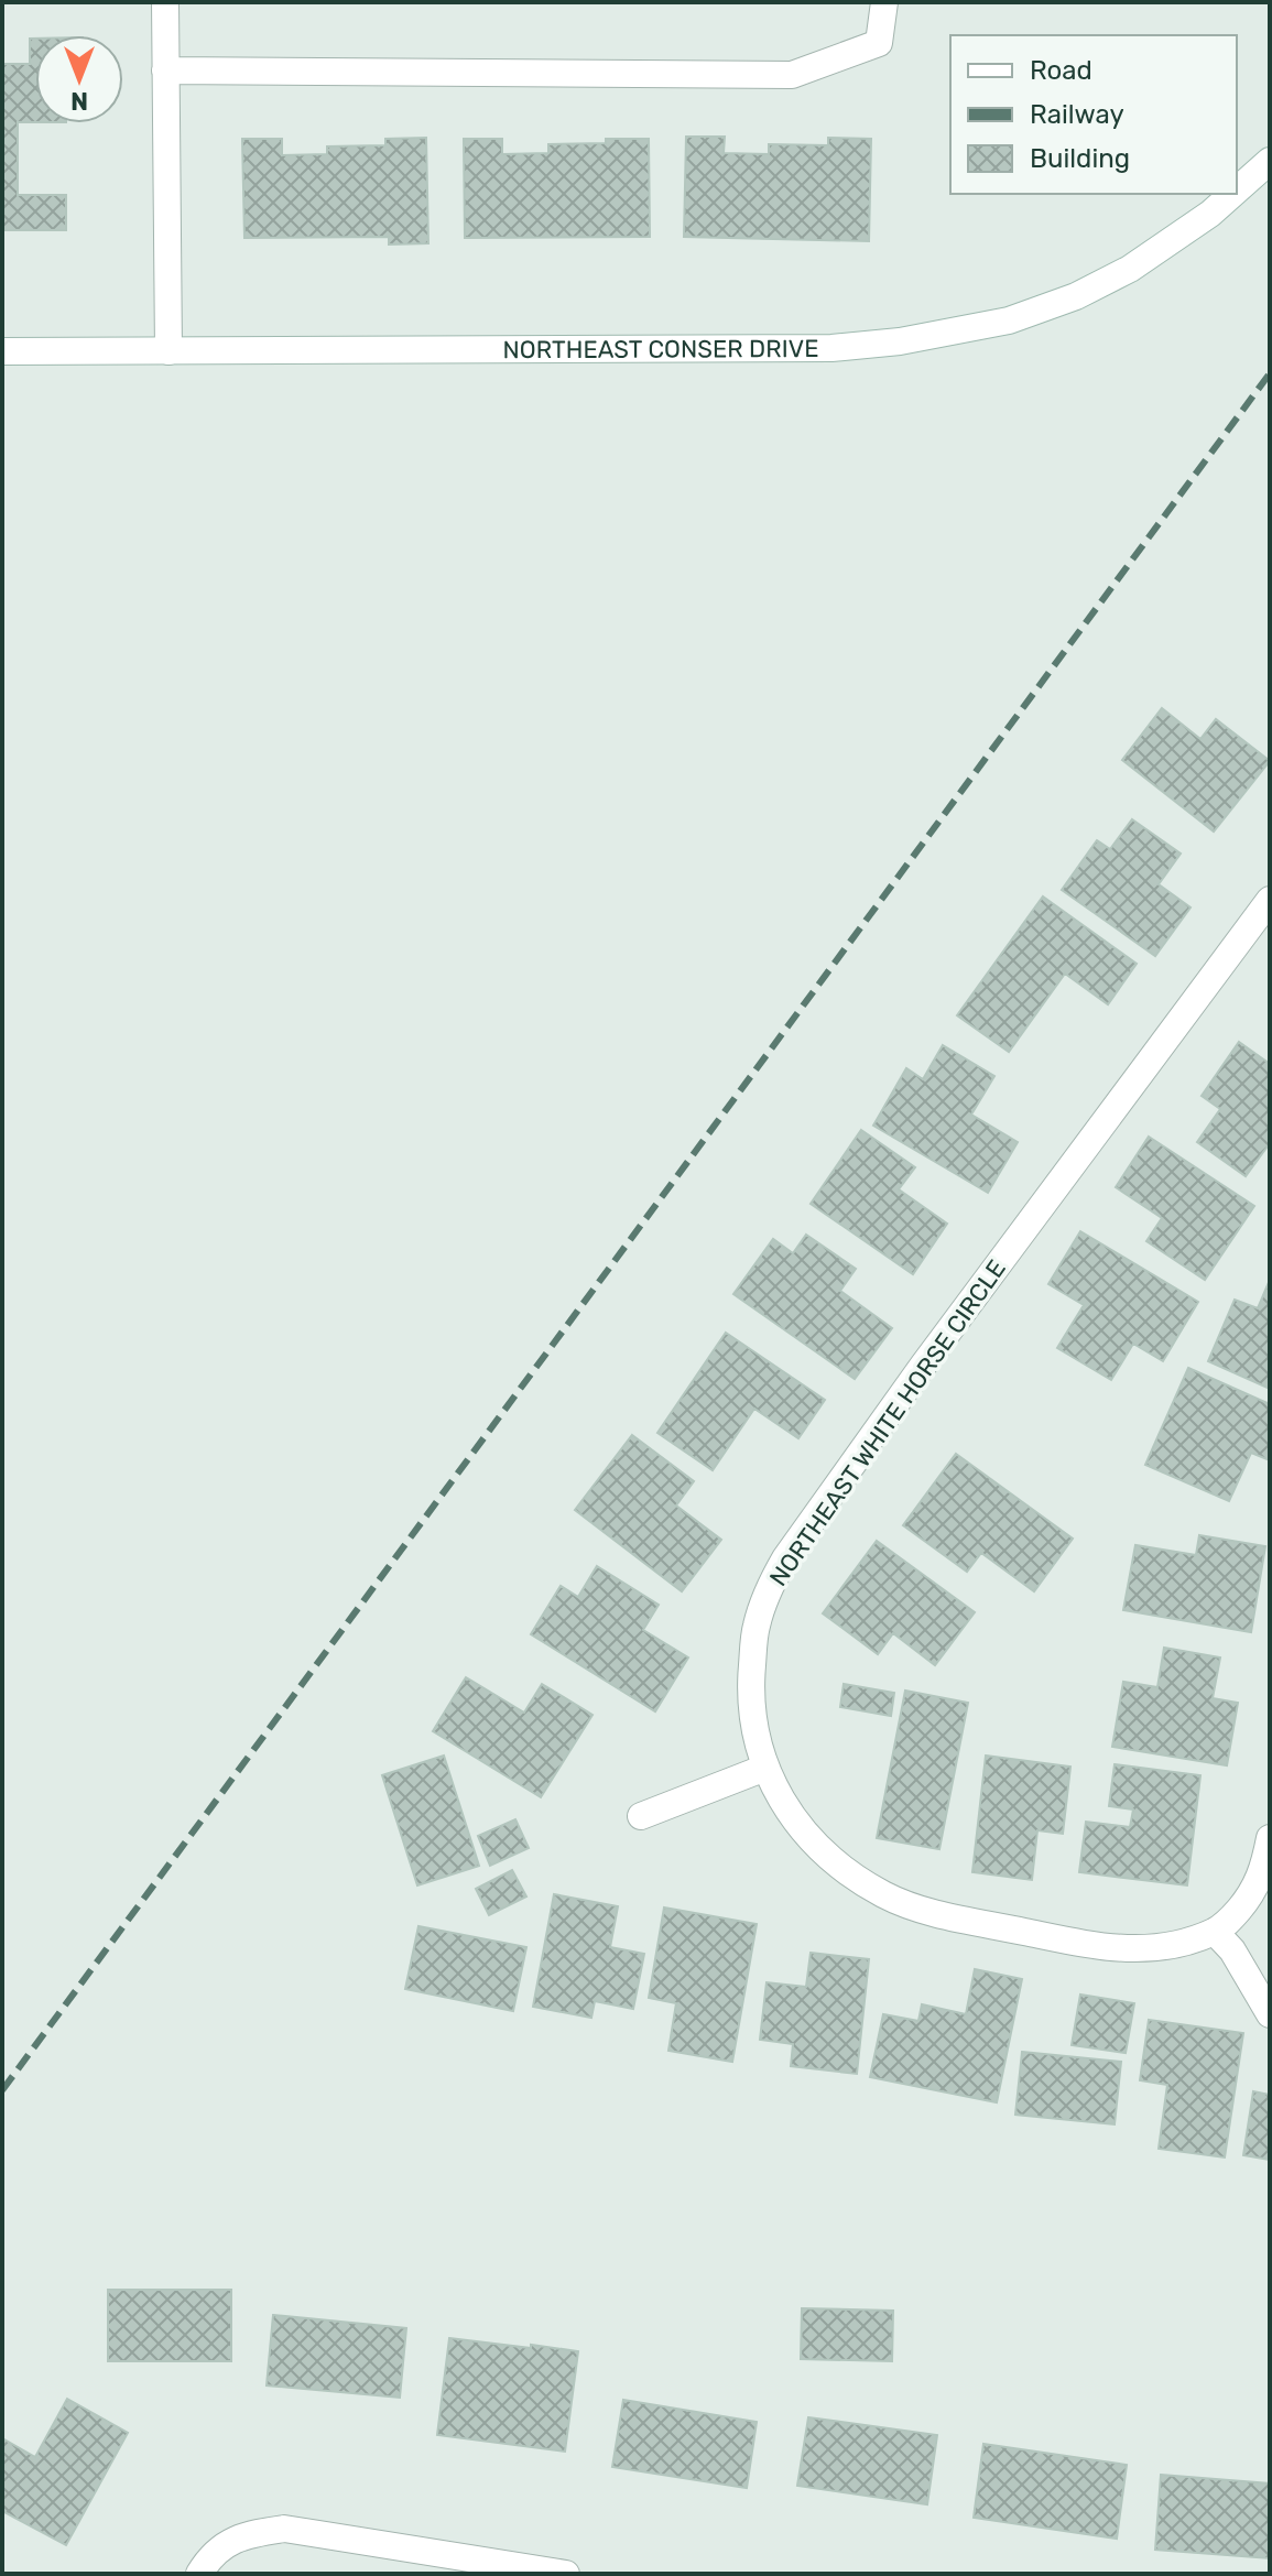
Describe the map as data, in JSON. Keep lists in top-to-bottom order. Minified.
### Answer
{"streets":{"street":["NORTHEAST CONSER DRIVE","NORTHEAST WHITE HORSE CIRCLE"]},"legend":["Road","Railway","Building"],"north":"bottom"}
